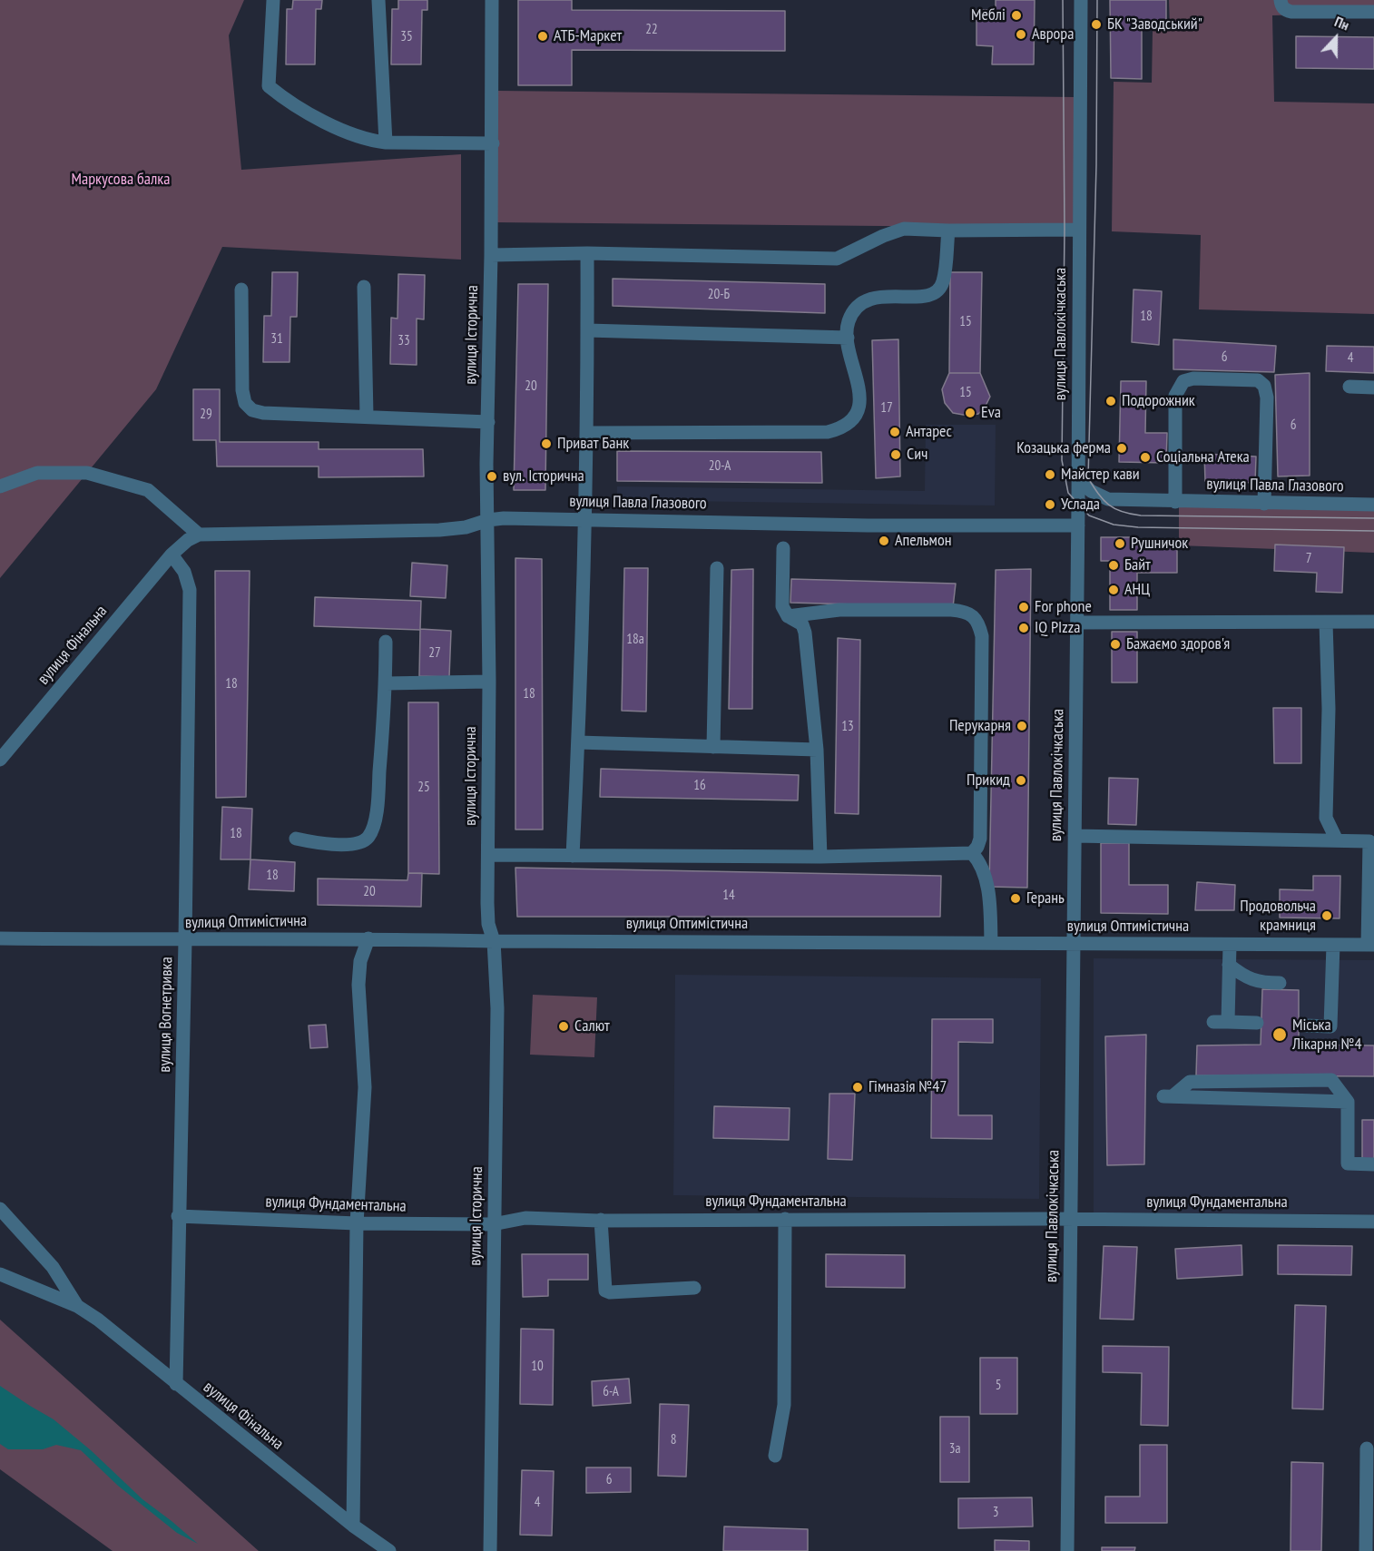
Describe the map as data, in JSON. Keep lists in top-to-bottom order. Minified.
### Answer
{"streets":{"street":["вулиця Павлокічкаська","вулиця Історична","вулиця Павла Глазового","вулиця Фінальна","вулиця Оптимістична","вулиця Вогнетривка","вулиця Фундаментальна"]},"crossings":[["вулиця Павлокічкаська","вулиця Павла Глазового"],["вулиця Павлокічкаська","вулиця Оптимістична"],["вулиця Павлокічкаська","вулиця Фундаментальна"],["вулиця Історична","вулиця Павла Глазового"],["вулиця Історична","вулиця Оптимістична"],["вулиця Історична","вулиця Фундаментальна"],["вулиця Фінальна","вулиця Вогнетривка"],["вулиця Оптимістична","вулиця Вогнетривка"],["вулиця Вогнетривка","вулиця Фундаментальна"]],"parks":["Маркусова балка"],"places":["Меблі","БК \"Заводський\"","Аврора","АТБ-Маркет","Подорожник","Eva","Антарес","Приват Банк","Козацька ферма","Сич","Соціальна Атека","Майстер кави","вул. Історична","Услада","Апельмон","Рушничок","Байт","АНЦ","For phone","IQ PIzza","Бажаємо здоров'я","Перукарня","Прикид","Герань","Продовольча крамниця","Салют","Міська Лікарня №4","Гімназія №47"],"house_numbers":["22","35","20-Б","18","15","31","33","6","4","20","15","17","29","6","20-А","7","18а","27","18","18","13","16","25","18","18","20","14","10","5","6-А","8","3а","6","4","3"],"north":"top"}
